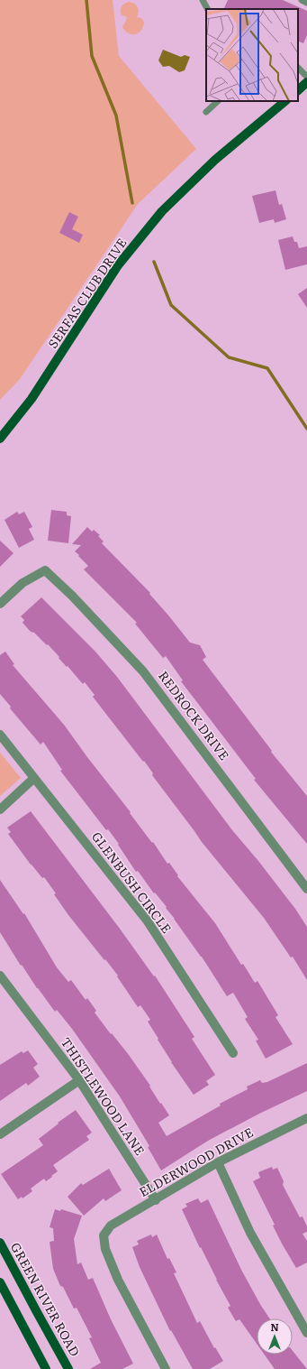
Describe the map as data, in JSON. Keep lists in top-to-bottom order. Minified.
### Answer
{"streets":{"main road":["SERFAS CLUB DRIVE","GREEN RIVER ROAD"],"street":["REDROCK DRIVE","GLENBUSH CIRCLE","THISTLEWOOD LANE","ELDERWOOD DRIVE"]},"crossings":[["THISTLEWOOD LANE","ELDERWOOD DRIVE"]],"north":"top"}
